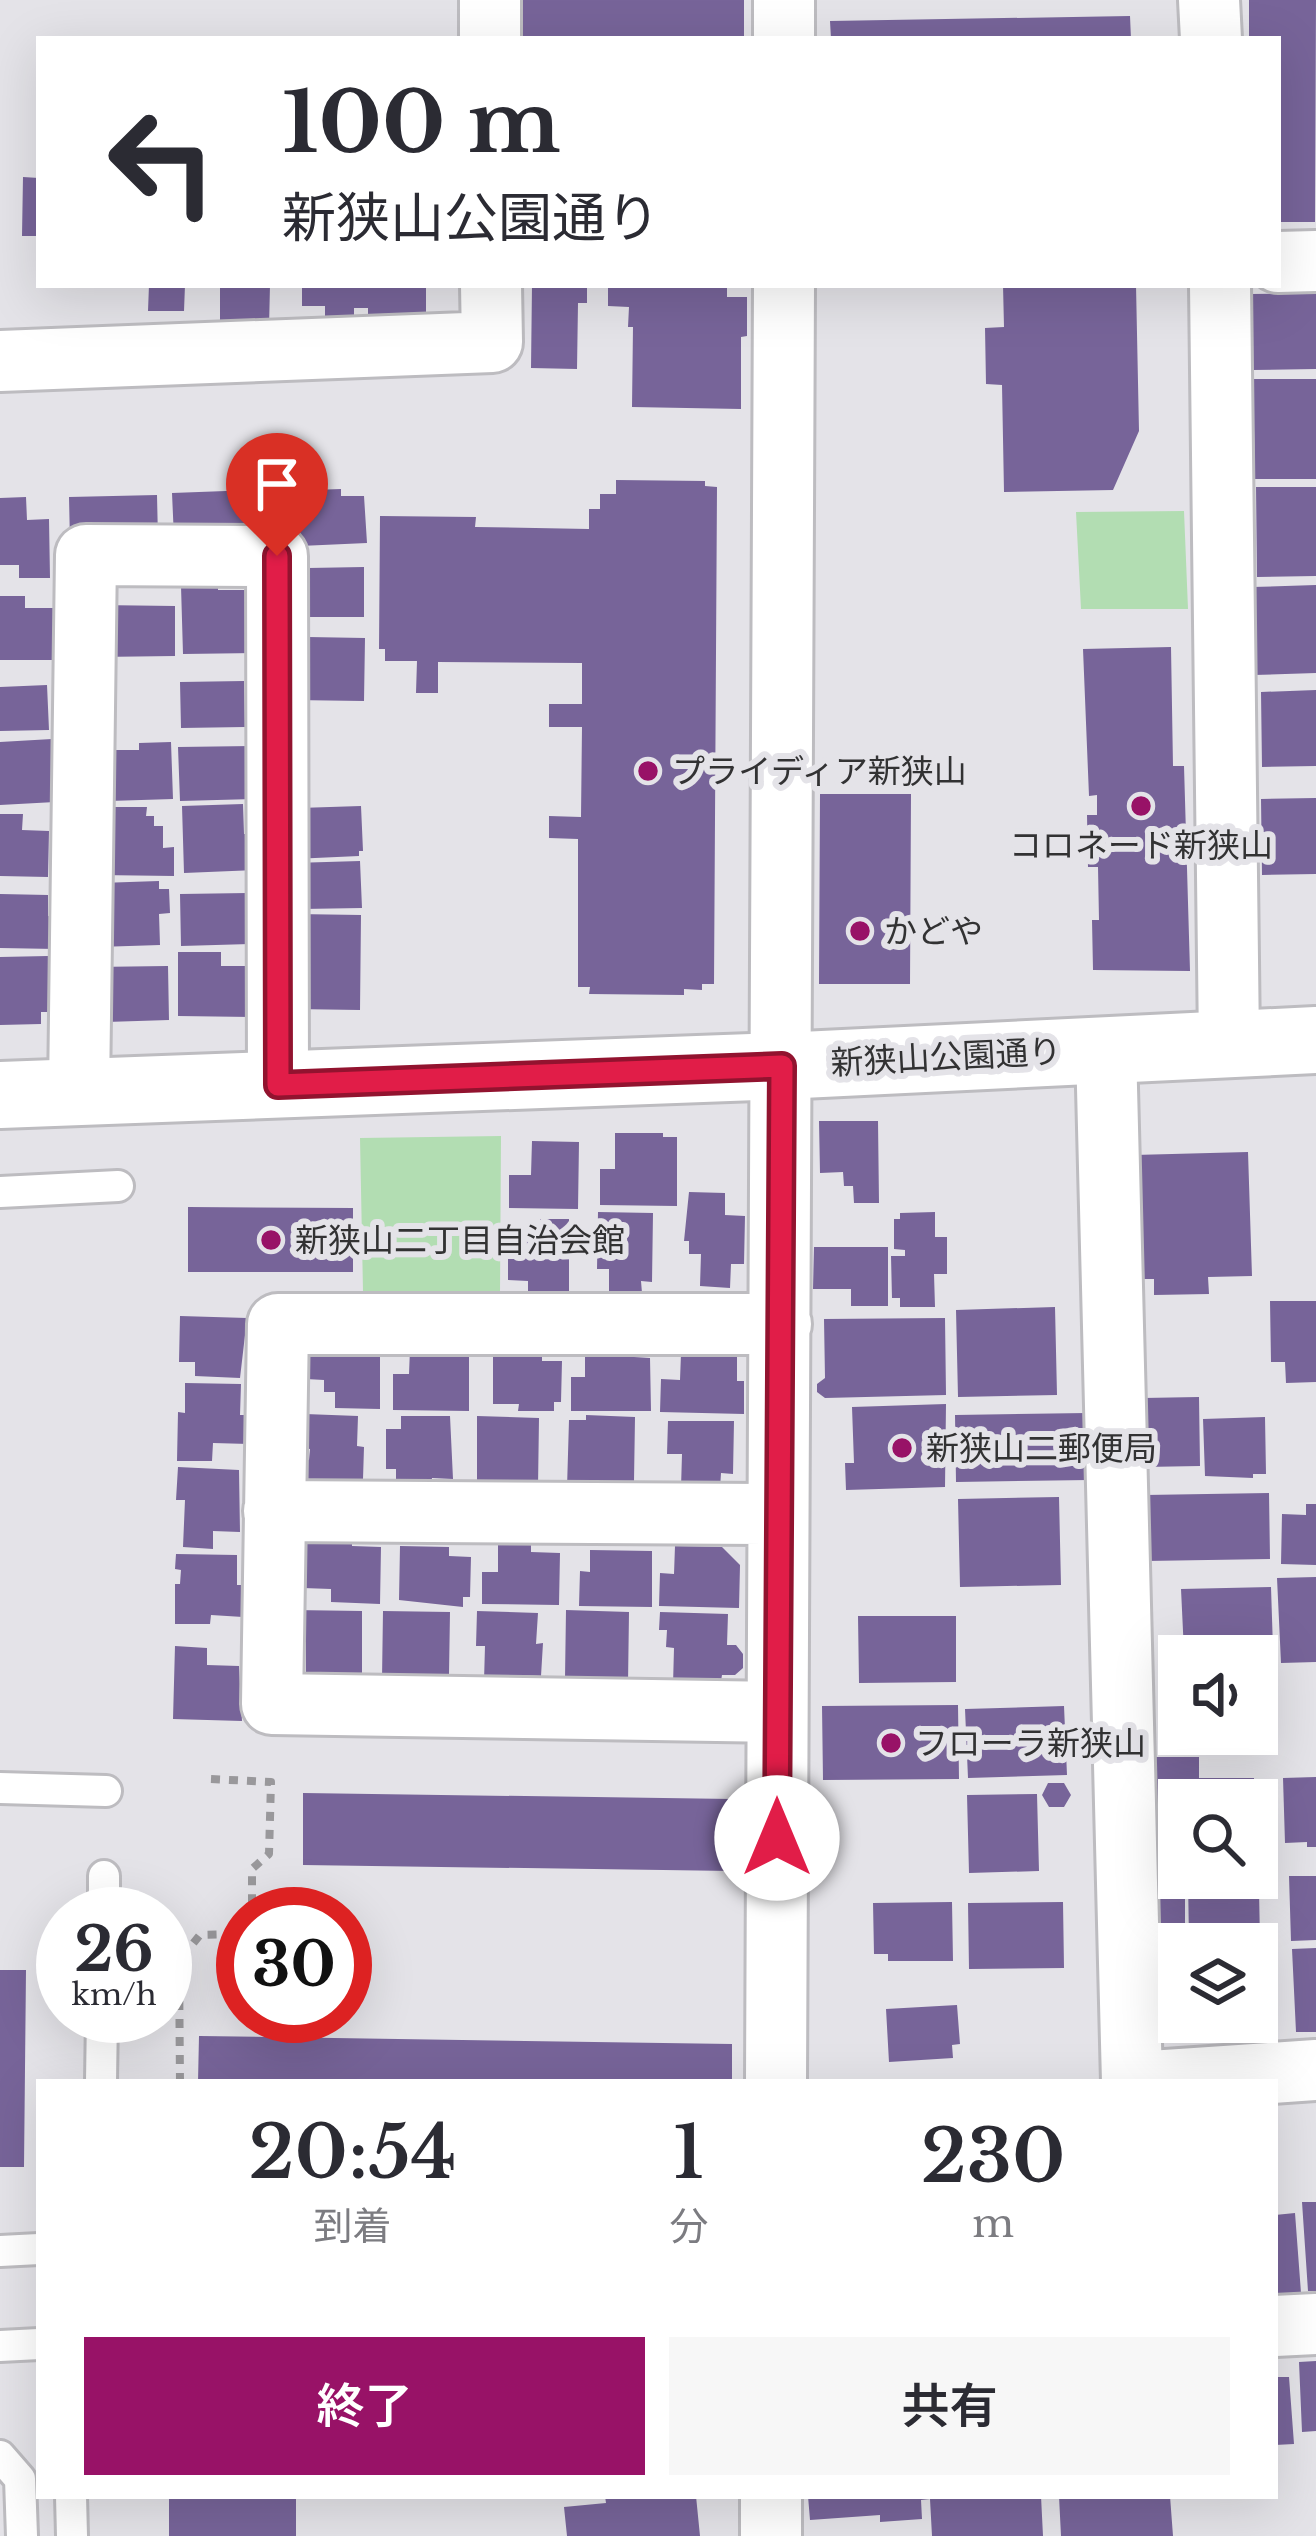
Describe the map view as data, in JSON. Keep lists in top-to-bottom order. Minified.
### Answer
{"streets":{"street":["新狭山公園通り"]},"places":["プライディア新狭山","コロネード新狭山","かどや","新狭山二丁目自治会館","新狭山二郵便局","フローラ新狭山"],"page":{"turn":["100 m","新狭山公園通り"],"speed":"26 km/h","limit":"30","eta":["20:54","到着","1","分","230","m"],"buttons":["終了","共有"]}}
